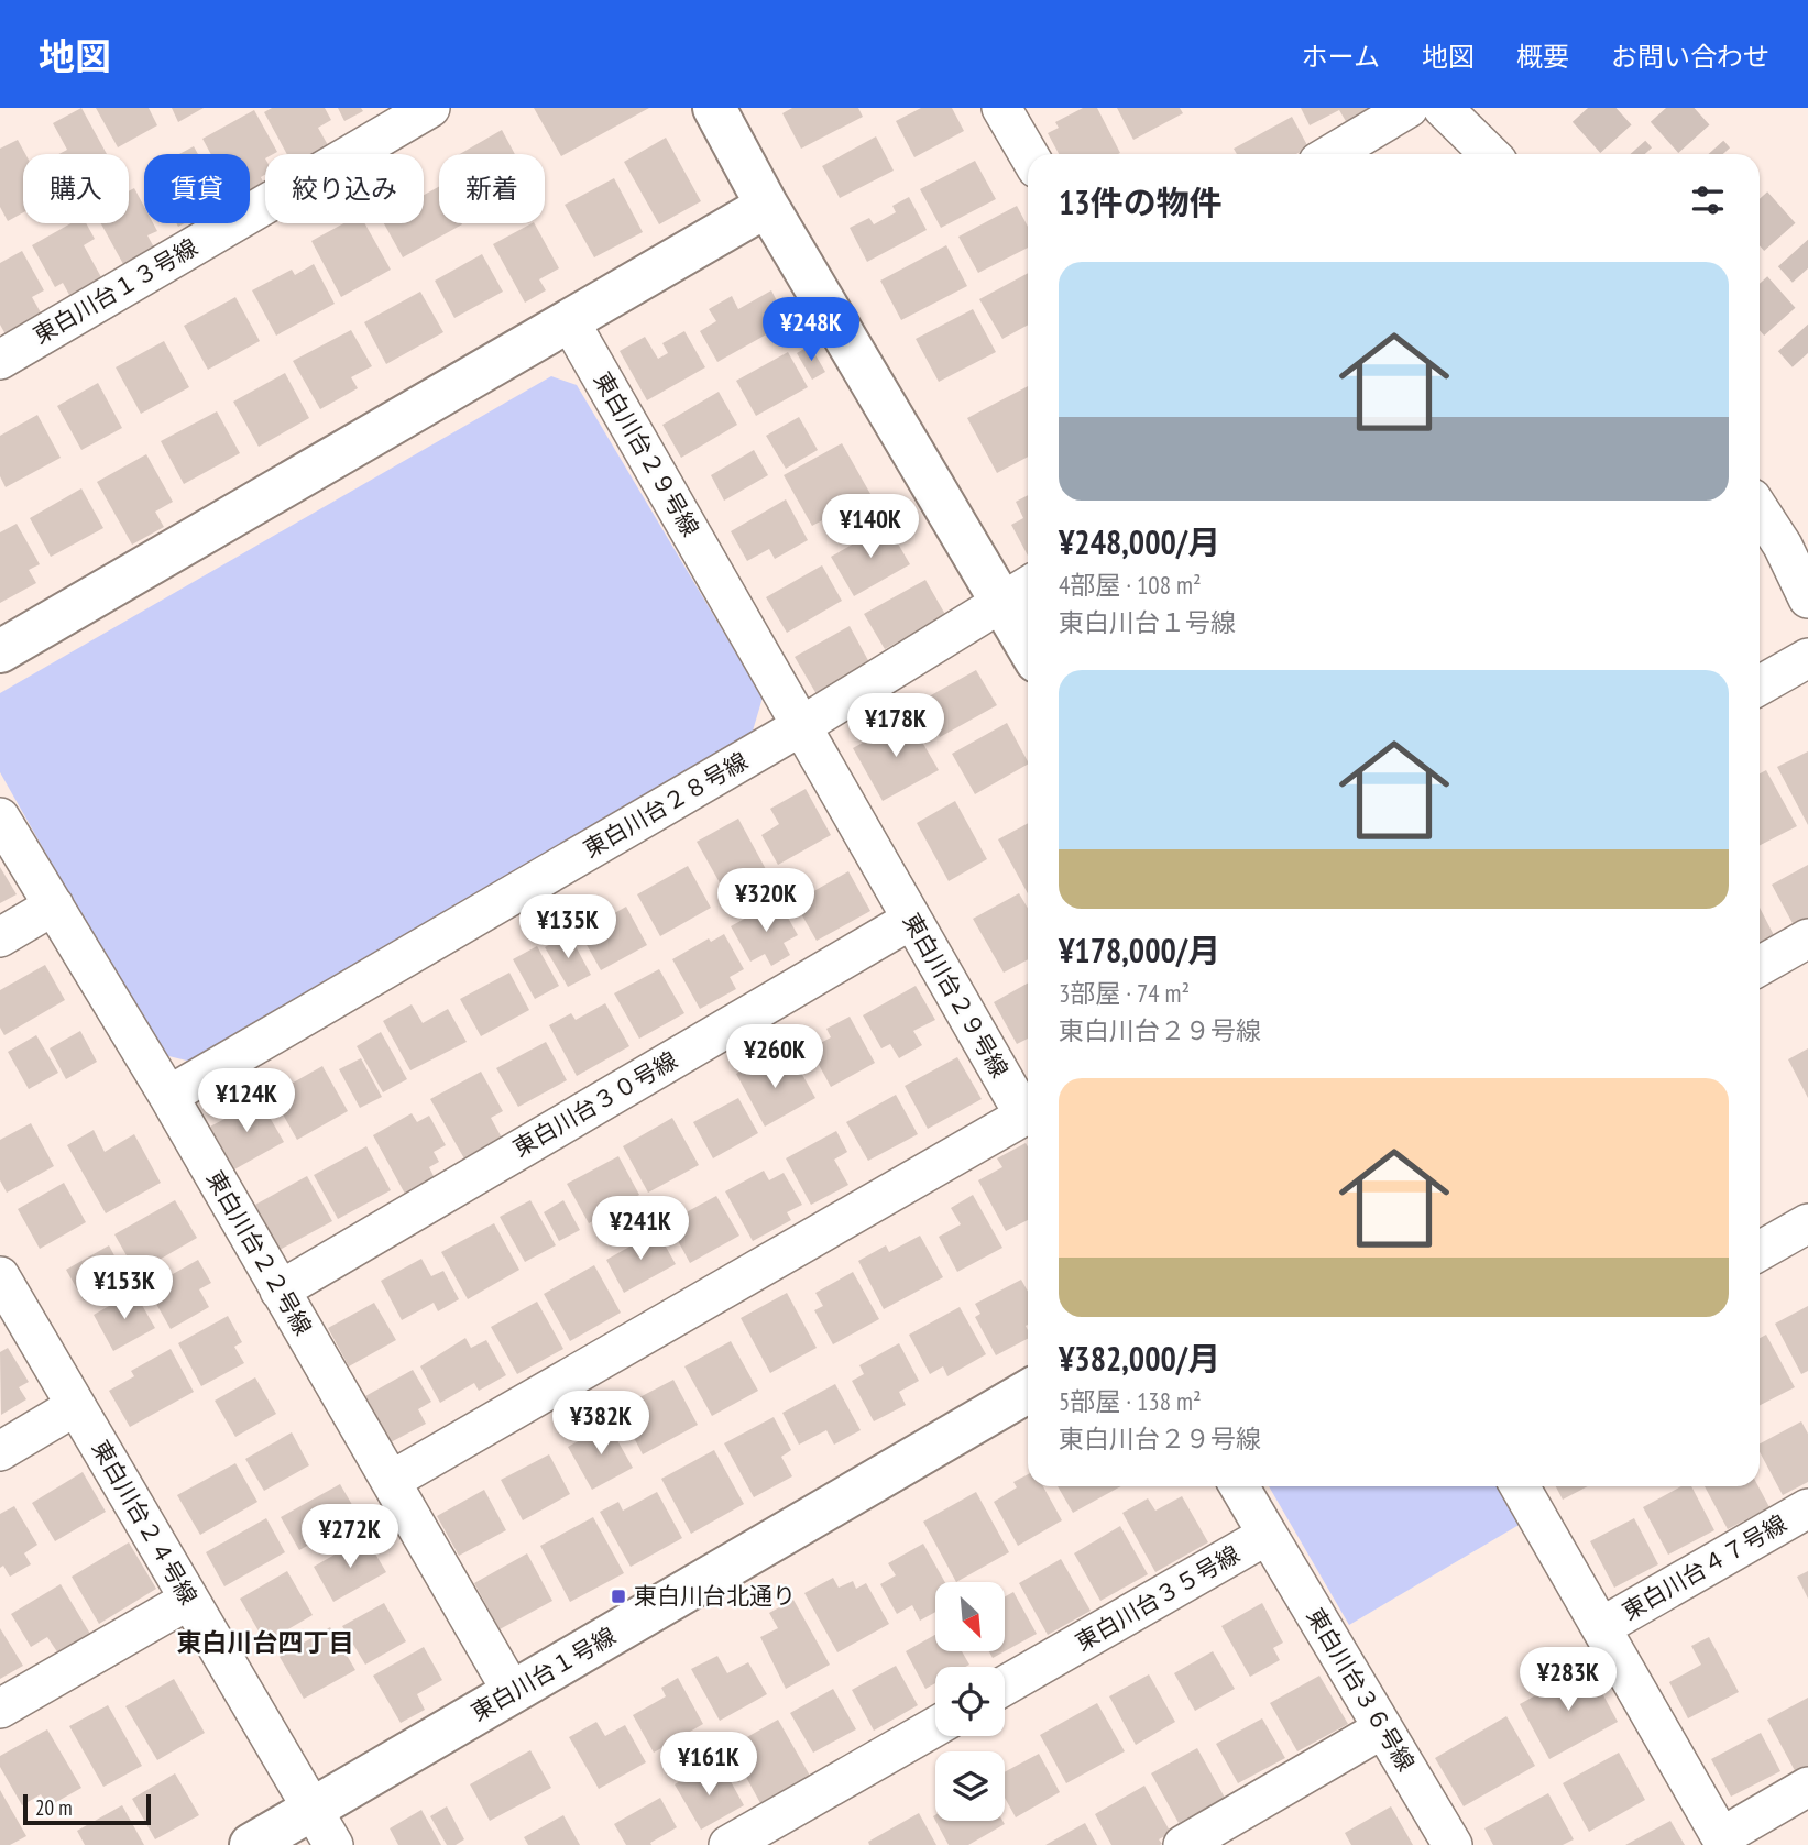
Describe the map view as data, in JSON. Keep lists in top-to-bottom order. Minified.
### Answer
{"streets":{"street":["東白川台１３号線","東白川台２９号線","東白川台２８号線","東白川台３０号線","東白川台２２号線","東白川台２４号線","東白川台４７号線","東白川台３５号線","東白川台１号線","東白川台３６号線"]},"crossings":[["東白川台２９号線","東白川台２８号線"],["東白川台２９号線","東白川台３０号線"],["東白川台２９号線","東白川台２２号線"],["東白川台２８号線","東白川台２２号線"],["東白川台３０号線","東白川台２２号線"],["東白川台２２号線","東白川台１号線"],["東白川台２４号線","東白川台１号線"],["東白川台３５号線","東白川台３６号線"]],"districts":["東白川台四丁目"],"places":{"transit":["東白川台北通り"]},"scale_bar":"20 m","north":"bottom right","page":{"header":"地図","nav":["ホーム","地図","概要","お問い合わせ"],"chip":["購入","賃貸","絞り込み","新着"],"heading":"13件の物件","list":[{"name":"¥248,000/月","note":"4部屋 · 108 m² · 東白川台１号線"},{"name":"¥178,000/月","note":"3部屋 · 74 m² · 東白川台２９号線"},{"name":"¥382,000/月","note":"5部屋 · 138 m² · 東白川台２９号線"}],"price":["¥248K","¥140K","¥178K","¥320K","¥135K","¥260K","¥124K","¥241K","¥153K","¥382K","¥272K","¥283K","¥161K"],"scale":"20 m"}}
